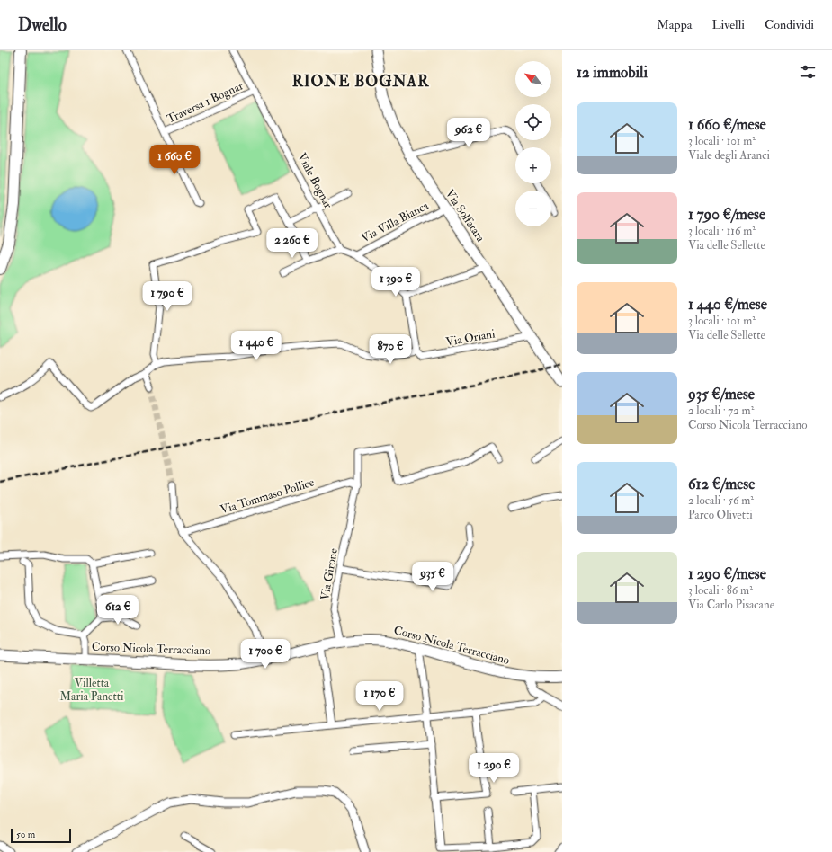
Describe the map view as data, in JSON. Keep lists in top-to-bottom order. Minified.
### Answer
{"streets":{"main road":["Via Solfatara","Corso Nicola Terracciano"],"street":["Traversa 1 Bognar","Viale Bognar","Via Villa Bianca","Via Oriani","Via Tommaso Pollice","Via Girone"]},"crossings":[["Traversa 1 Bognar","Viale Bognar"],["Via Solfatara","Via Villa Bianca"],["Via Solfatara","Via Oriani"],["Via Tommaso Pollice","Via Girone"],["Via Girone","Corso Nicola Terracciano"]],"districts":["RIONE BOGNAR"],"parks":["Villetta Maria Panetti"],"scale_bar":"50 m","north":"top left","page":{"header":"Dwello","nav":["Mappa","Livelli","Condividi"],"heading":"12 immobili","map_buttons":["+","−"],"list":[{"name":"1 660 €/mese","note":"3 locali · 101 m² · Viale degli Aranci"},{"name":"1 790 €/mese","note":"3 locali · 116 m² · Via delle Sellette"},{"name":"1 440 €/mese","note":"3 locali · 101 m² · Via delle Sellette"},{"name":"935 €/mese","note":"2 locali · 72 m² · Corso Nicola Terracciano"},{"name":"612 €/mese","note":"2 locali · 56 m² · Parco Olivetti"},{"name":"1 290 €/mese","note":"3 locali · 86 m² · Via Carlo Pisacane"}],"price":["962 €","1 660 €","2 260 €","1 390 €","1 790 €","1 440 €","870 €","935 €","612 €","1 700 €","1 170 €","1 290 €"],"scale":"50 m"}}
